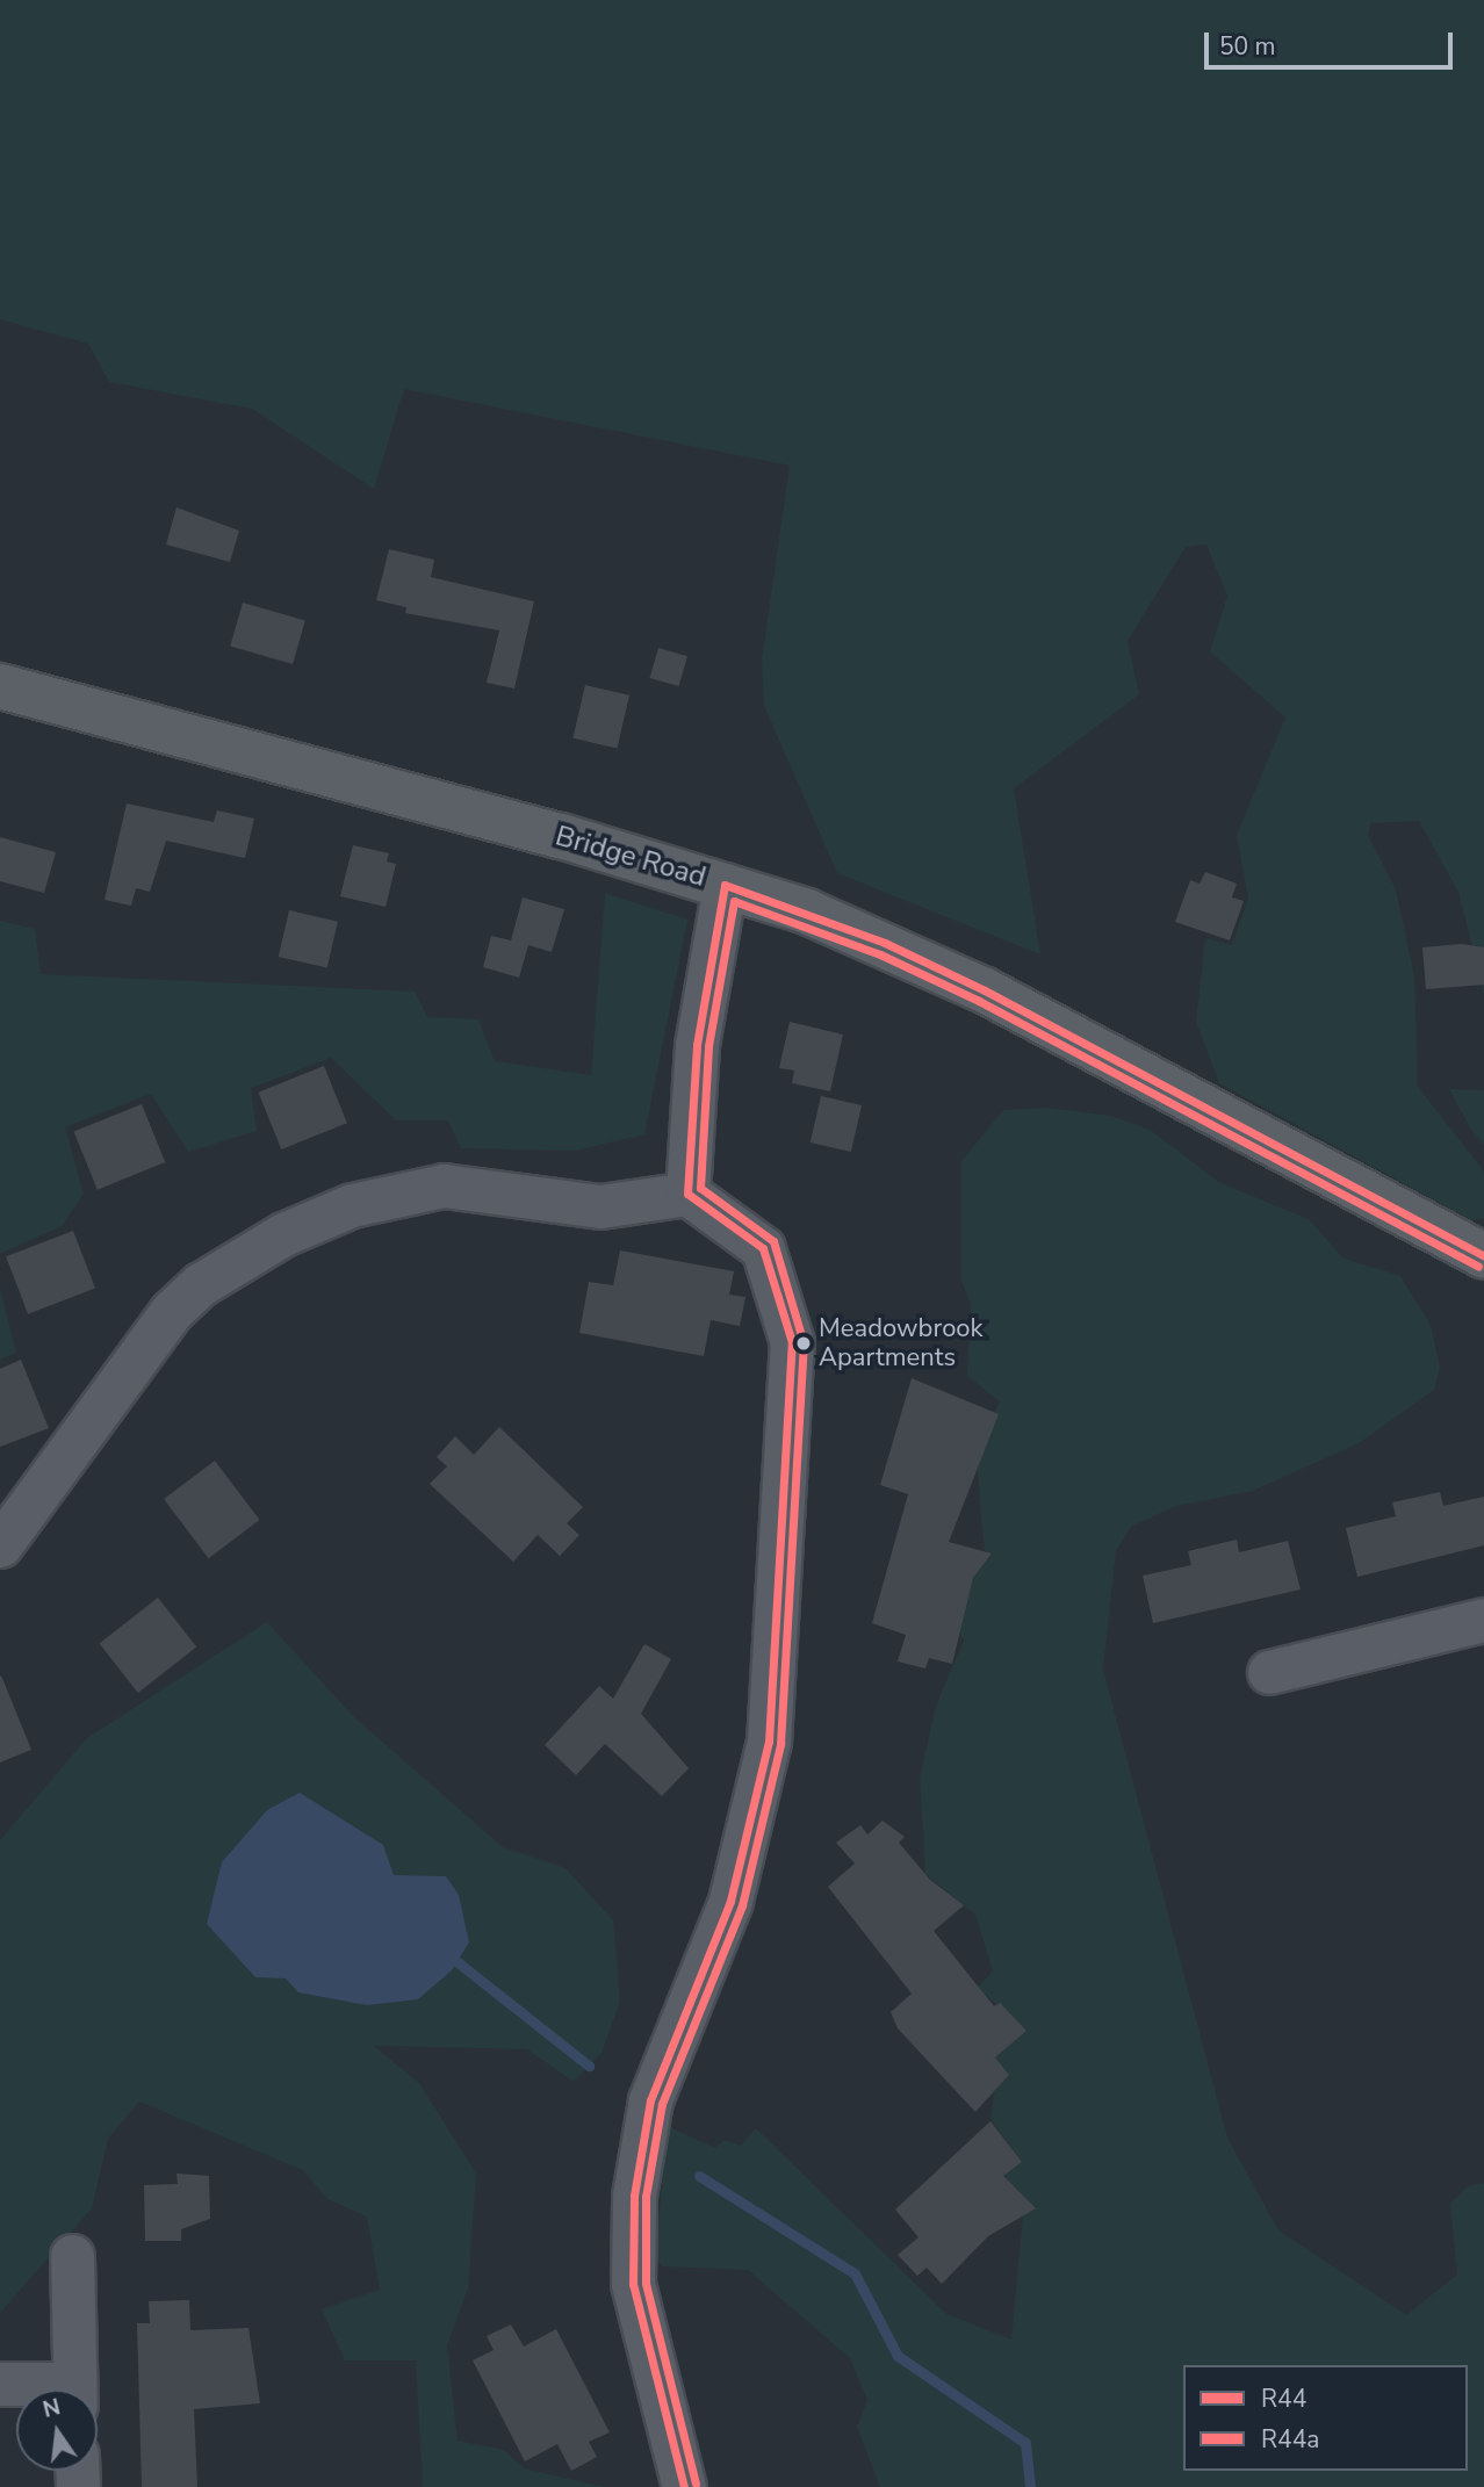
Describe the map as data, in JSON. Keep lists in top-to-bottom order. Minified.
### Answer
{"streets":{"main road":["Bridge Road"]},"places":["Meadowbrook Apartments"],"lines":["transit line R44","transit line R44a"],"legend":["R44","R44a"],"scale_bar":"50 m","north":"top"}
